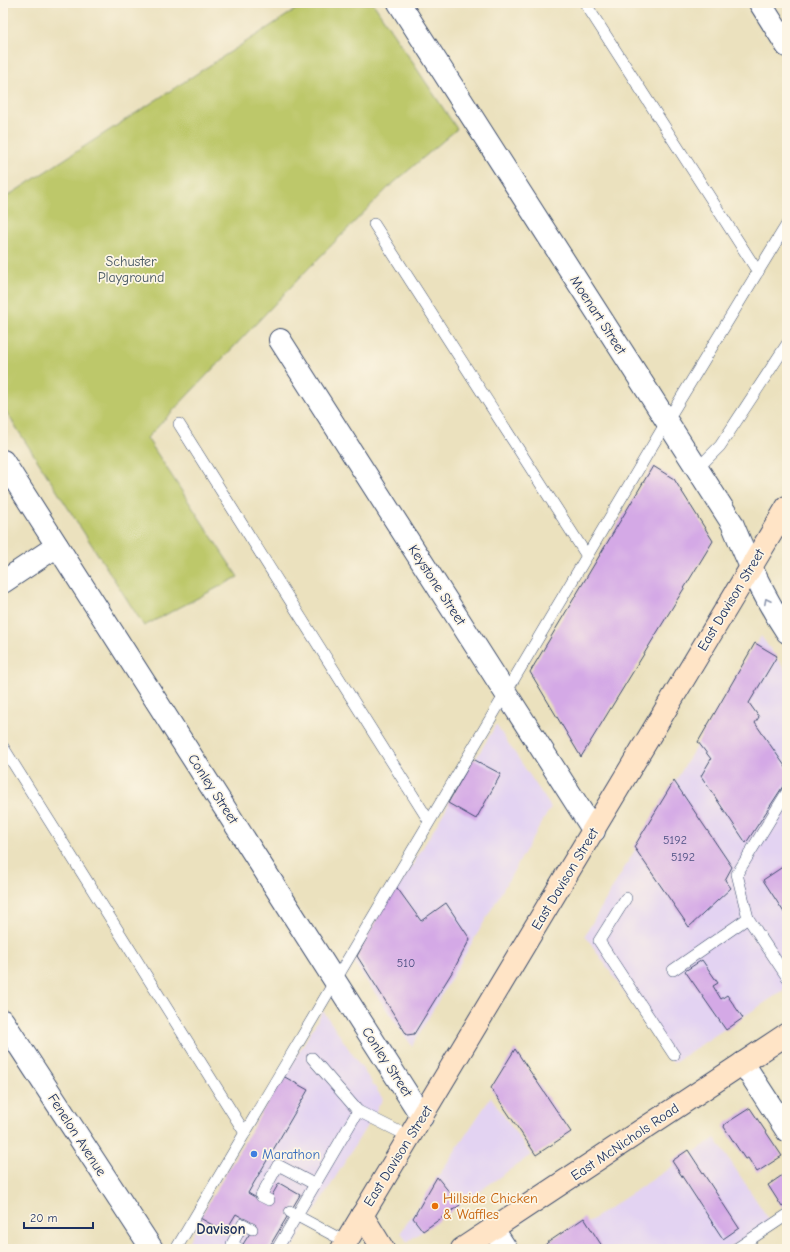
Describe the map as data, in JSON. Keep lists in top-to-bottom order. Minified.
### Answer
{"streets":{"main road":["East Davison Street","East McNichols Road"],"street":["Moenart Street","Keystone Street","Conley Street","Fenelon Avenue"]},"crossings":[["Moenart Street","East Davison Street"],["Keystone Street","East Davison Street"],["East Davison Street","Conley Street"]],"districts":["Davison"],"parks":["Schuster Playground"],"places":["Marathon","Hillside Chicken & Waffles"],"house_numbers":["5192","5192","510"],"scale_bar":"20 m"}
